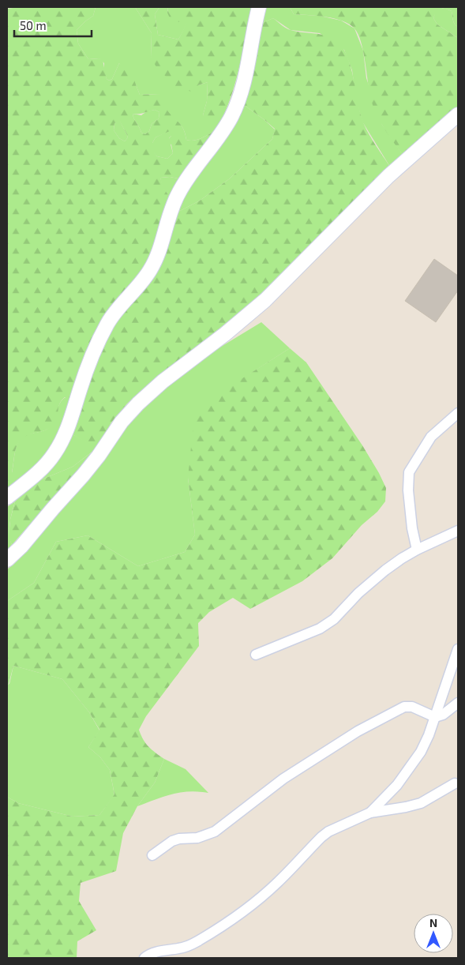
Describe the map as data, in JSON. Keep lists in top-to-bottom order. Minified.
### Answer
{"scale_bar":"50 m","north":"top"}
